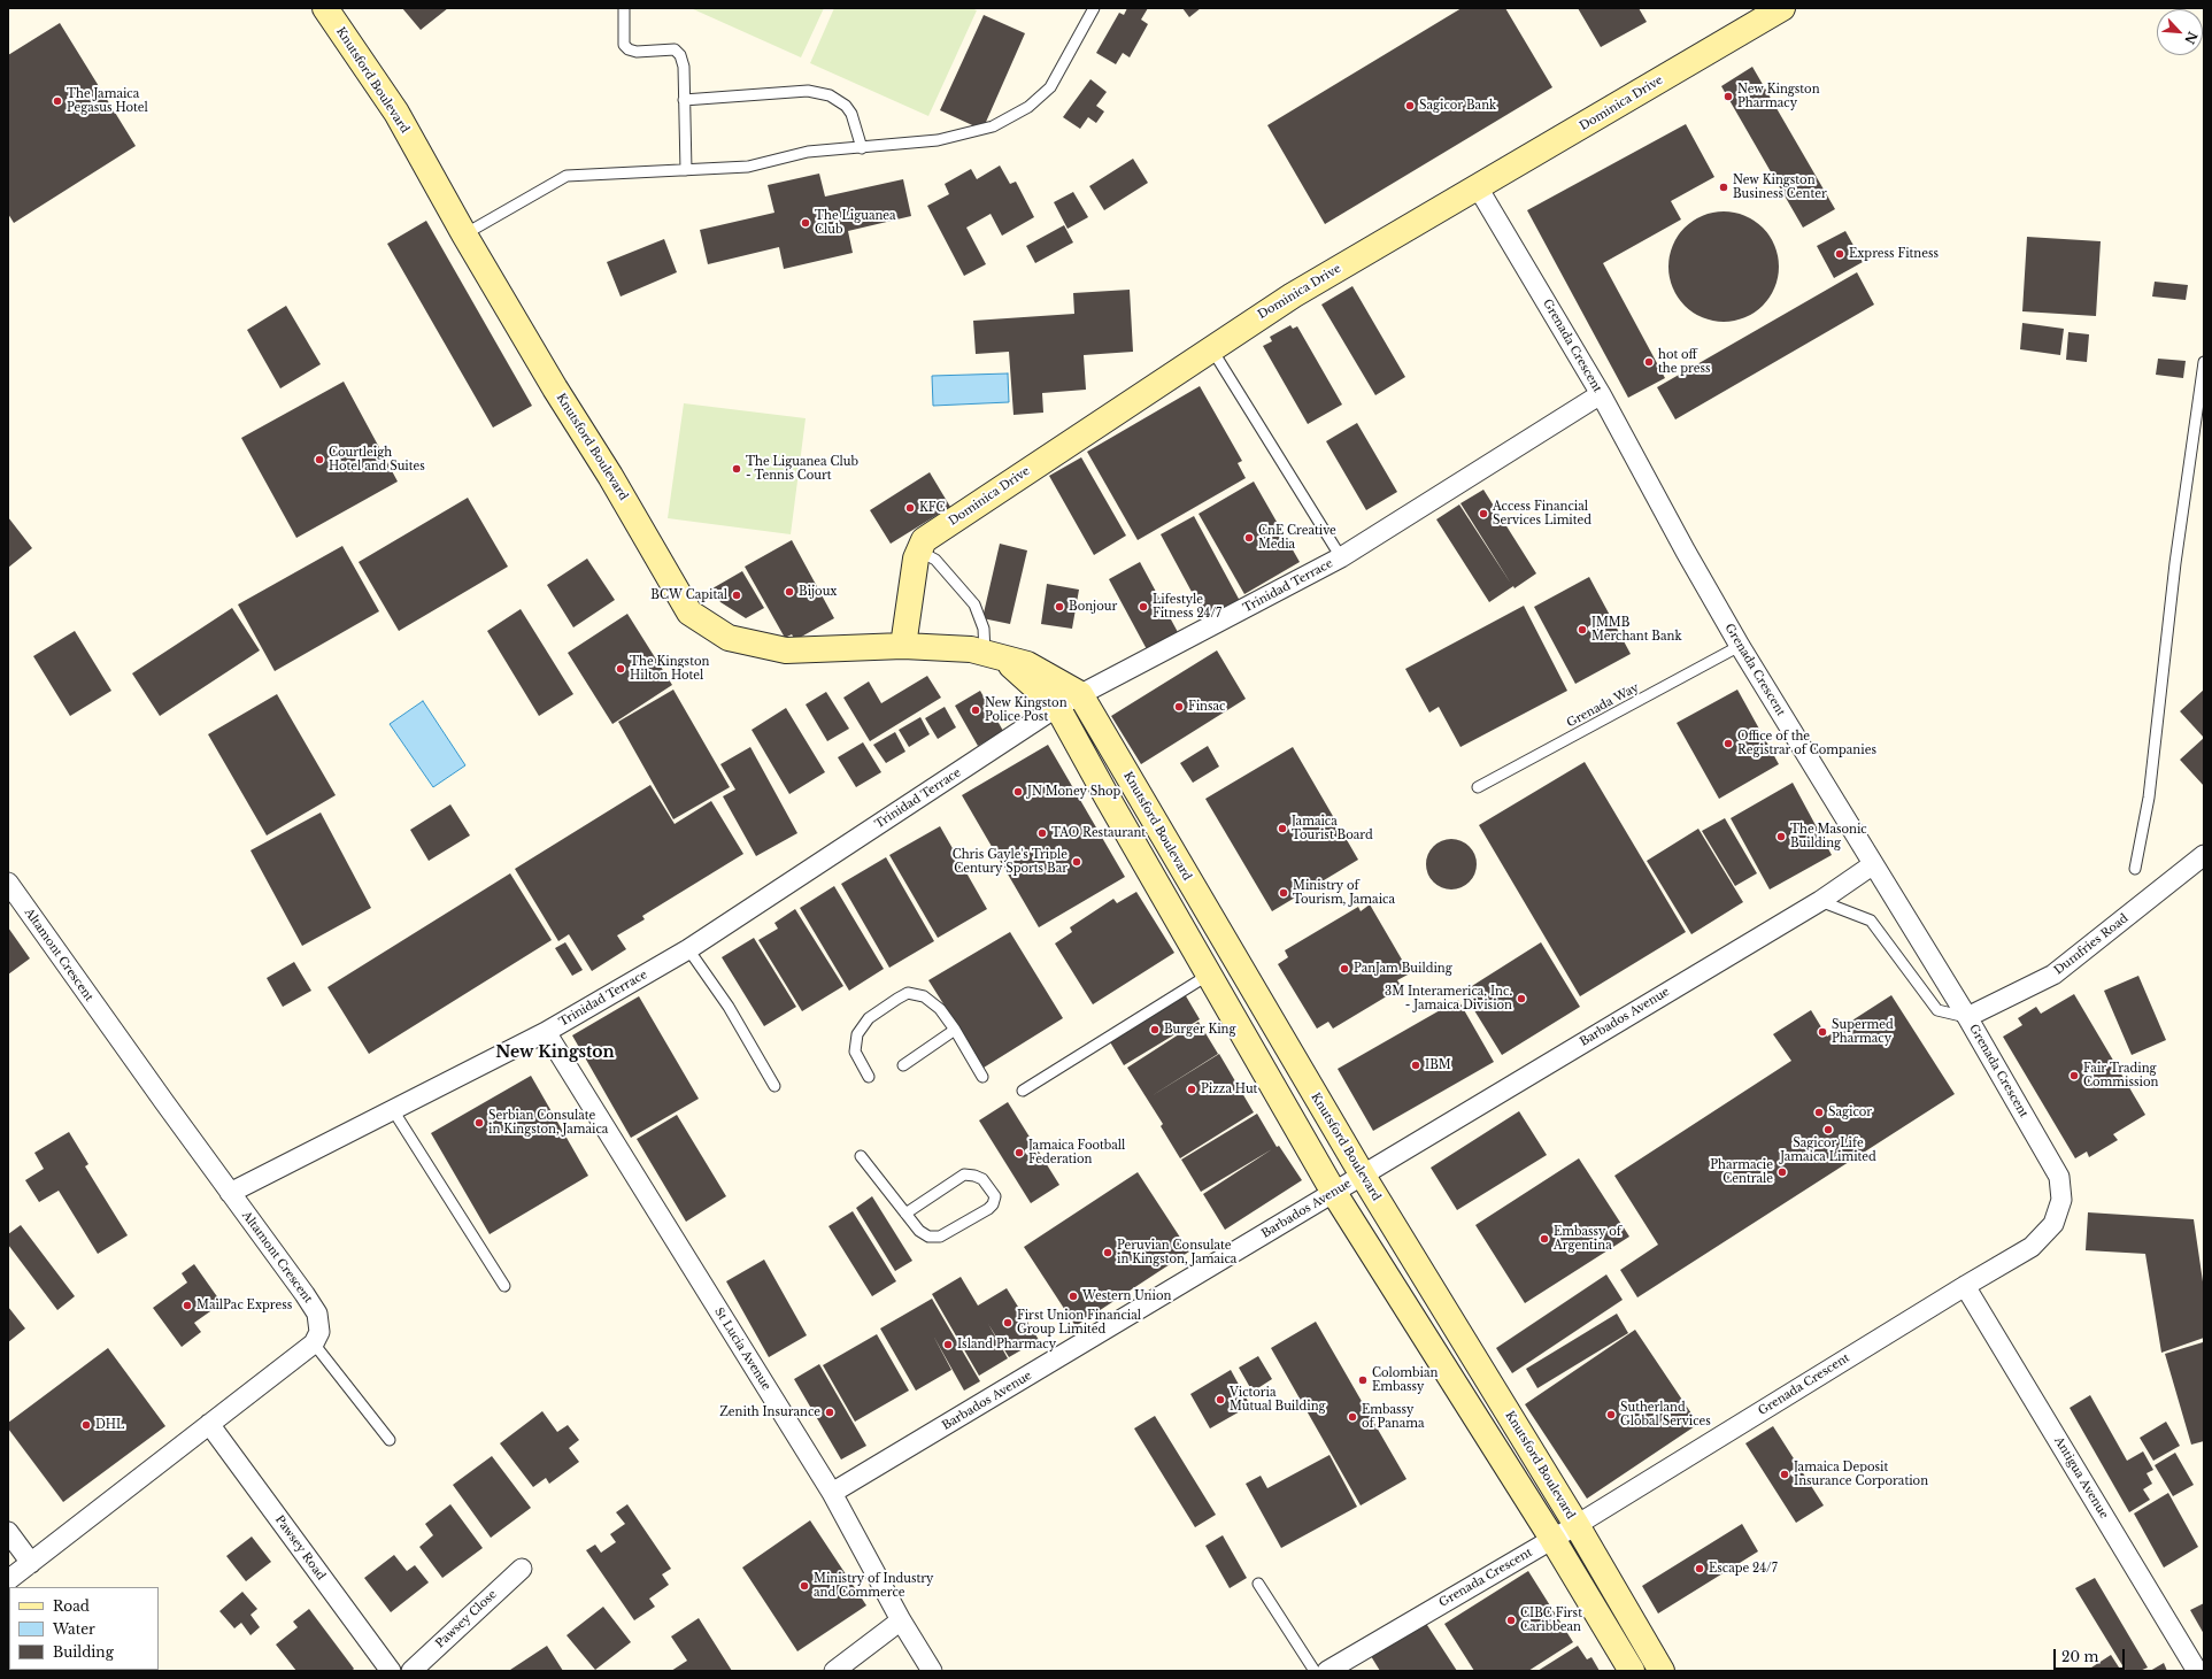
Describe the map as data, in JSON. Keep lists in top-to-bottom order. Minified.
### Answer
{"streets":{"main road":["Knutsford Boulevard","Dominica Drive"],"street":["Grenada Crescent","Trinidad Terrace","Dumfries Road","Altamont Crescent","Barbados Avenue","St Lucia Avenue","Antigua Avenue","Pawsey Road","Pawsey Close"],"lane":["Grenada Way"]},"crossings":[["Knutsford Boulevard","Grenada Crescent"],["Knutsford Boulevard","Trinidad Terrace"],["Knutsford Boulevard","Barbados Avenue"],["Dominica Drive","Grenada Crescent"],["Grenada Crescent","Trinidad Terrace"],["Grenada Crescent","Grenada Way"],["Grenada Crescent","Dumfries Road"],["Grenada Crescent","Barbados Avenue"],["Grenada Crescent","Antigua Avenue"],["Trinidad Terrace","Altamont Crescent"],["Trinidad Terrace","St Lucia Avenue"],["Barbados Avenue","St Lucia Avenue"]],"districts":["New Kingston"],"places":["New Kingston Pharmacy","The Jamaica Pegasus Hotel","Sagicor Bank","New Kingston Business Center","The Liguanea Club","Express Fitness","hot off the press","Courtleigh Hotel and Suites","The Liguanea Club - Tennis Court","KFC","Access Financial Services Limited","CnE Creative Media","Bijoux","BCW Capital","Bonjour","Lifestyle Fitness 24/7","JMMB Merchant Bank","The Kingston Hilton Hotel","Finsac","New Kingston Police Post","Office of the Registrar of Companies","JN Money Shop","Jamaica Tourist Board","TAO Restaurant","The Masonic Building","Chris Gayle's Triple Century Sports Bar","Ministry of Tourism, Jamaica","PanJam Building","3M Interamerica, Inc. - Jamaica Division","Burger King","Supermed Pharmacy","IBM","Fair Trading Commission","Pizza Hut","Sagicor","Serbian Consulate in Kingston, Jamaica","Sagicor Life Jamaica Limited","Jamaica Football Federation","Pharmacie Centrale","Embassy of Argentina","Peruvian Consulate in Kingston, Jamaica","Western Union","MailPac Express","First Union Financial Group Limited","Island Pharmacy","Colombian Embassy","Victoria Mutual Building","Zenith Insurance","Sutherland Global Services","Embassy of Panama","DHL","Jamaica Deposit Insurance Corporation","Escape 24/7","Ministry of Industry and Commerce","CIBC First Caribbean"],"legend":["Road","Water","Building"],"scale_bar":"20 m","north":"bottom right"}
